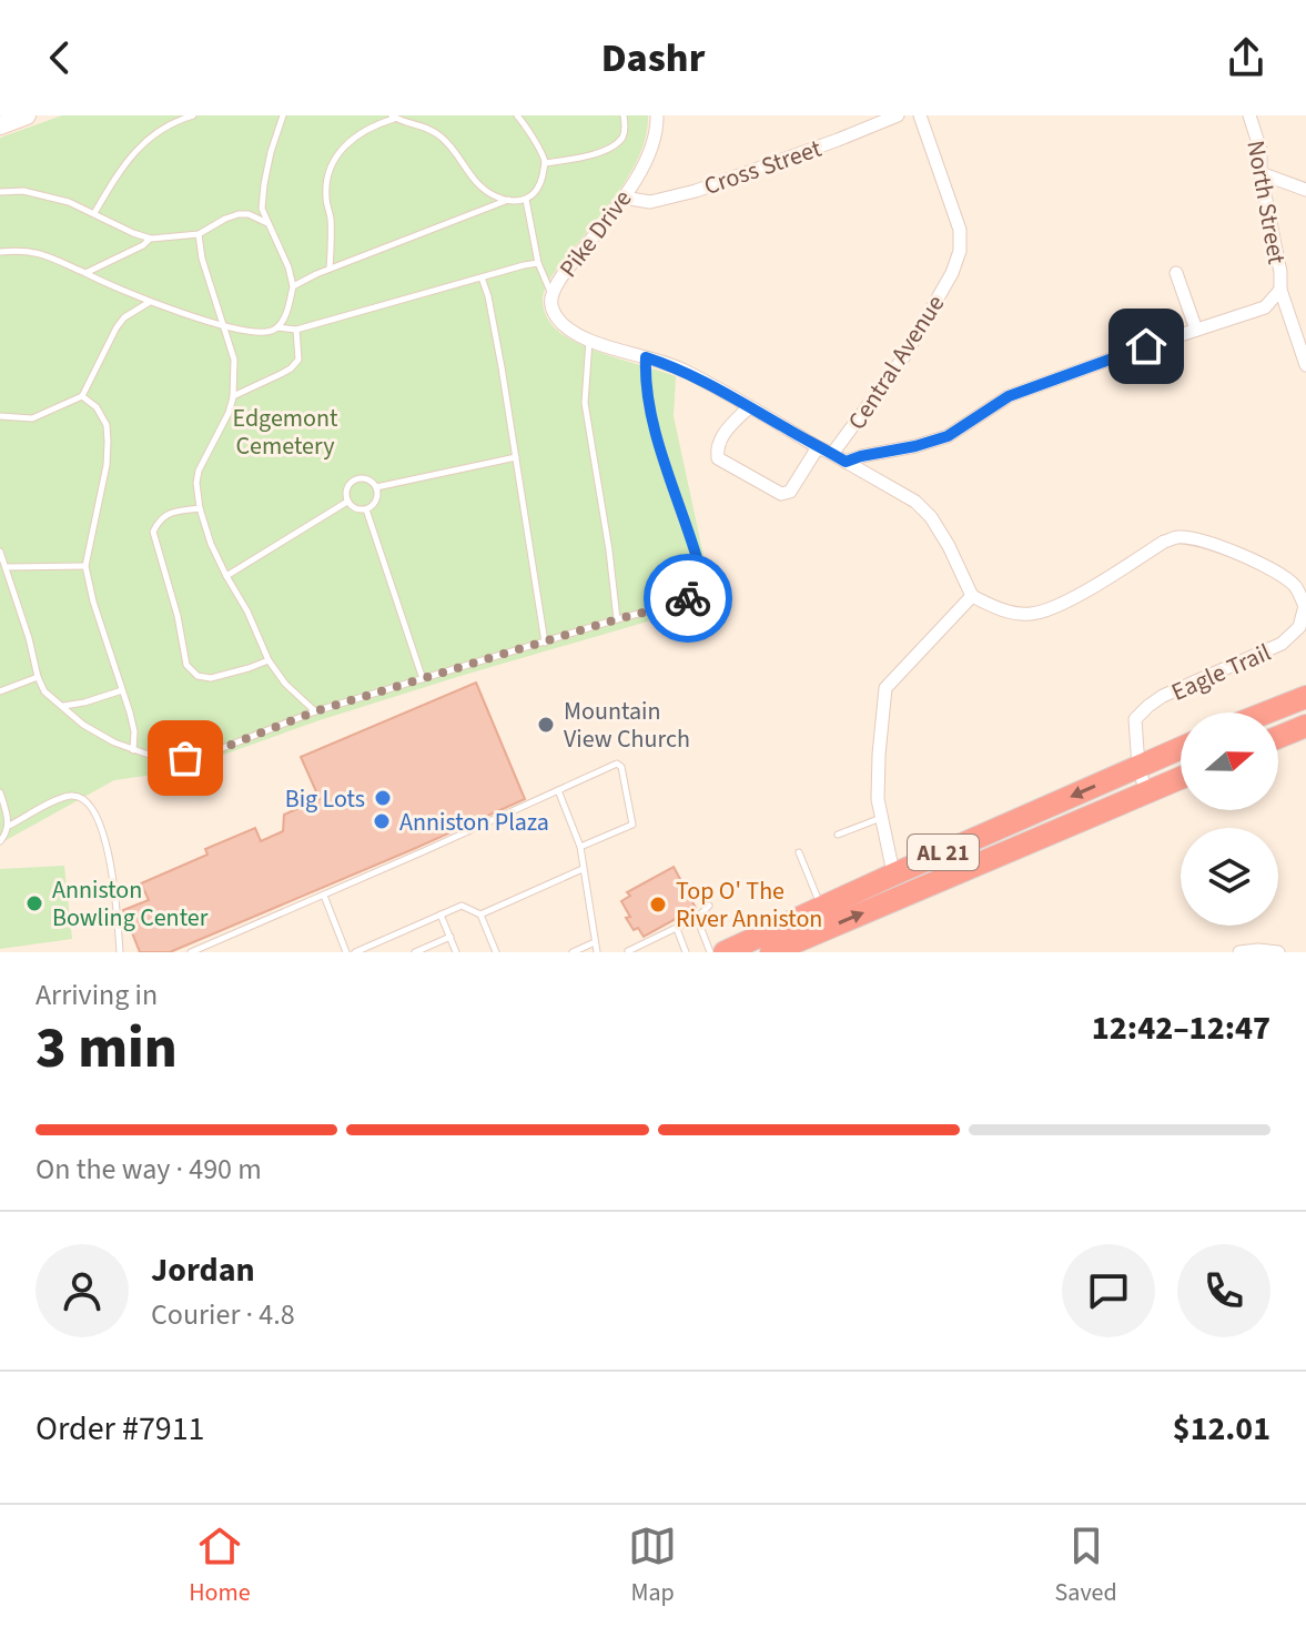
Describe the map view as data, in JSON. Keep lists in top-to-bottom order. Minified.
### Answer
{"streets":{"highway":["AL 21"],"street":["Cross Street","North Street","Pike Drive","Central Avenue","Eagle Trail"]},"crossings":[["Cross Street","Pike Drive"],["Pike Drive","Central Avenue"],["Pike Drive","Eagle Trail"],["Eagle Trail","AL 21"]],"parks":["Edgemont Cemetery"],"places":["Mountain View Church","Big Lots","Anniston Plaza","Anniston Bowling Center","Top O' The River Anniston"],"north":"right","page":{"header":"Dashr","heading":["3 min","Arriving in","12:42–12:47"],"panel":["Jordan","Courier · 4.8","Order #7911","$12.01"],"bar":"On the way · 490 m","tabs":["Home","Map","Saved"]}}
